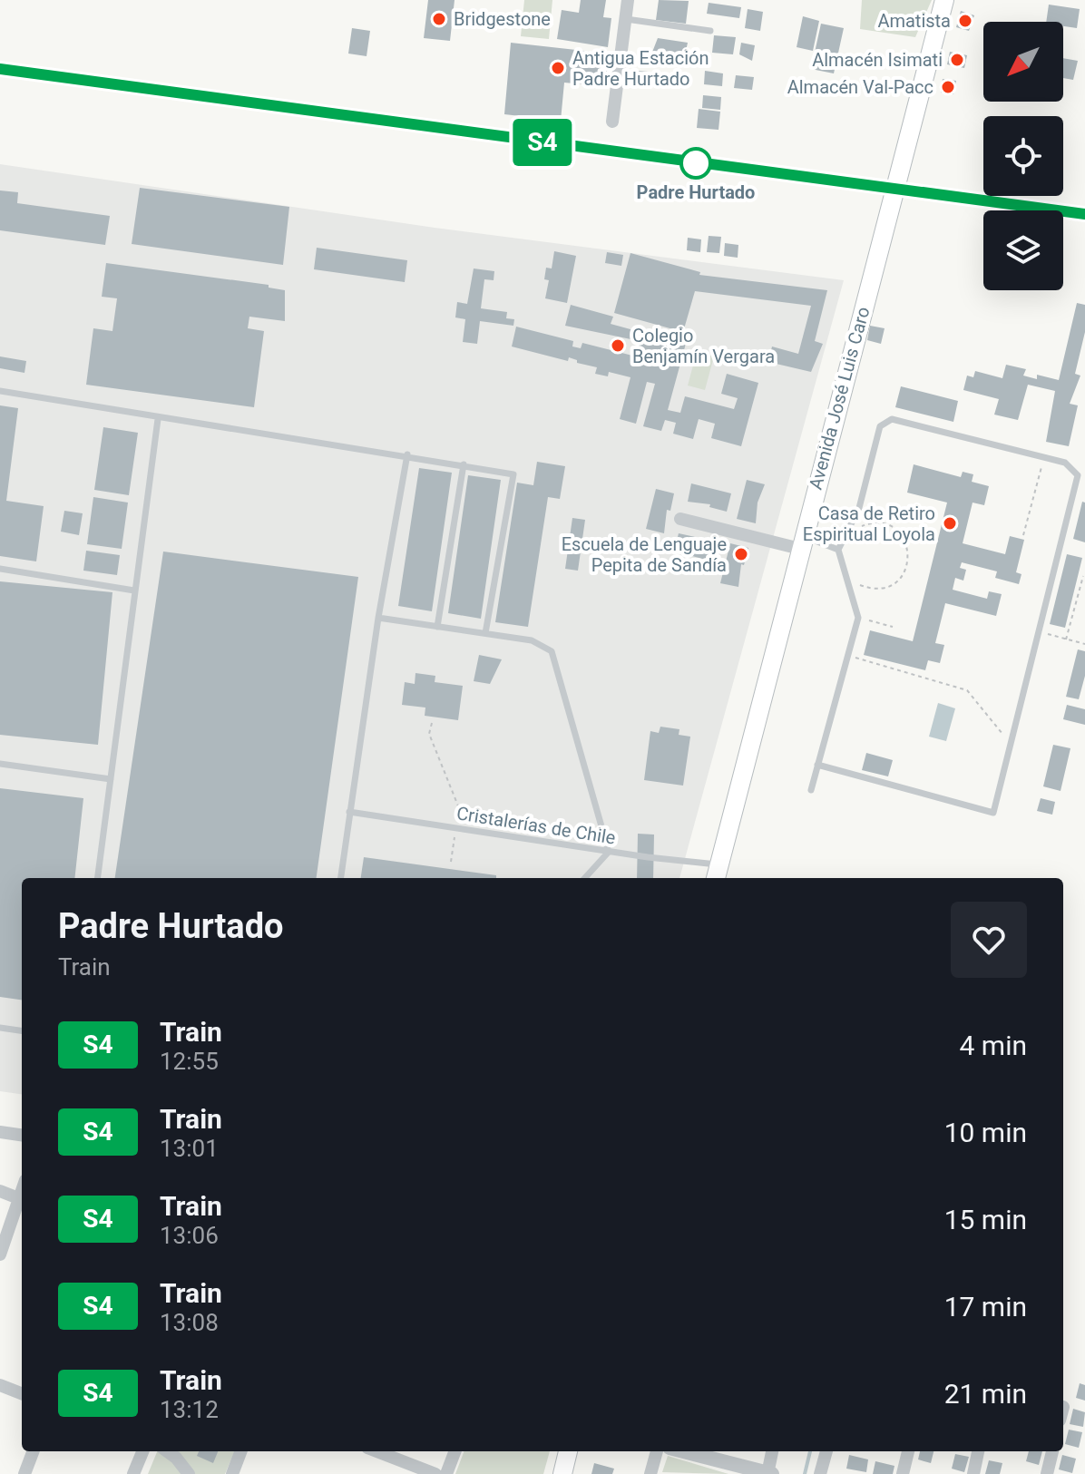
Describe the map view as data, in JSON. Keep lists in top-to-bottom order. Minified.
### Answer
{"streets":{"main road":["Avenida José Luis Caro"],"lane":["Cristalerías de Chile"]},"crossings":[["Avenida José Luis Caro","Cristalerías de Chile"]],"places":["Bridgestone","Amatista","Almacén Isimati","Antigua Estación Padre Hurtado","Almacén Val-Pacc","Padre Hurtado","Colegio Benjamín Vergara","Casa de Retiro Espiritual Loyola","Escuela de Lenguaje Pepita de Sandía"],"north":"bottom left","page":{"on_map":"S4","heading":["Padre Hurtado","Train"],"list":[{"mark":"S4","name":"Train","note":"12:55","value":"4 min"},{"mark":"S4","name":"Train","note":"13:01","value":"10 min"},{"mark":"S4","name":"Train","note":"13:06","value":"15 min"},{"mark":"S4","name":"Train","note":"13:08","value":"17 min"},{"mark":"S4","name":"Train","note":"13:12","value":"21 min"}]}}
